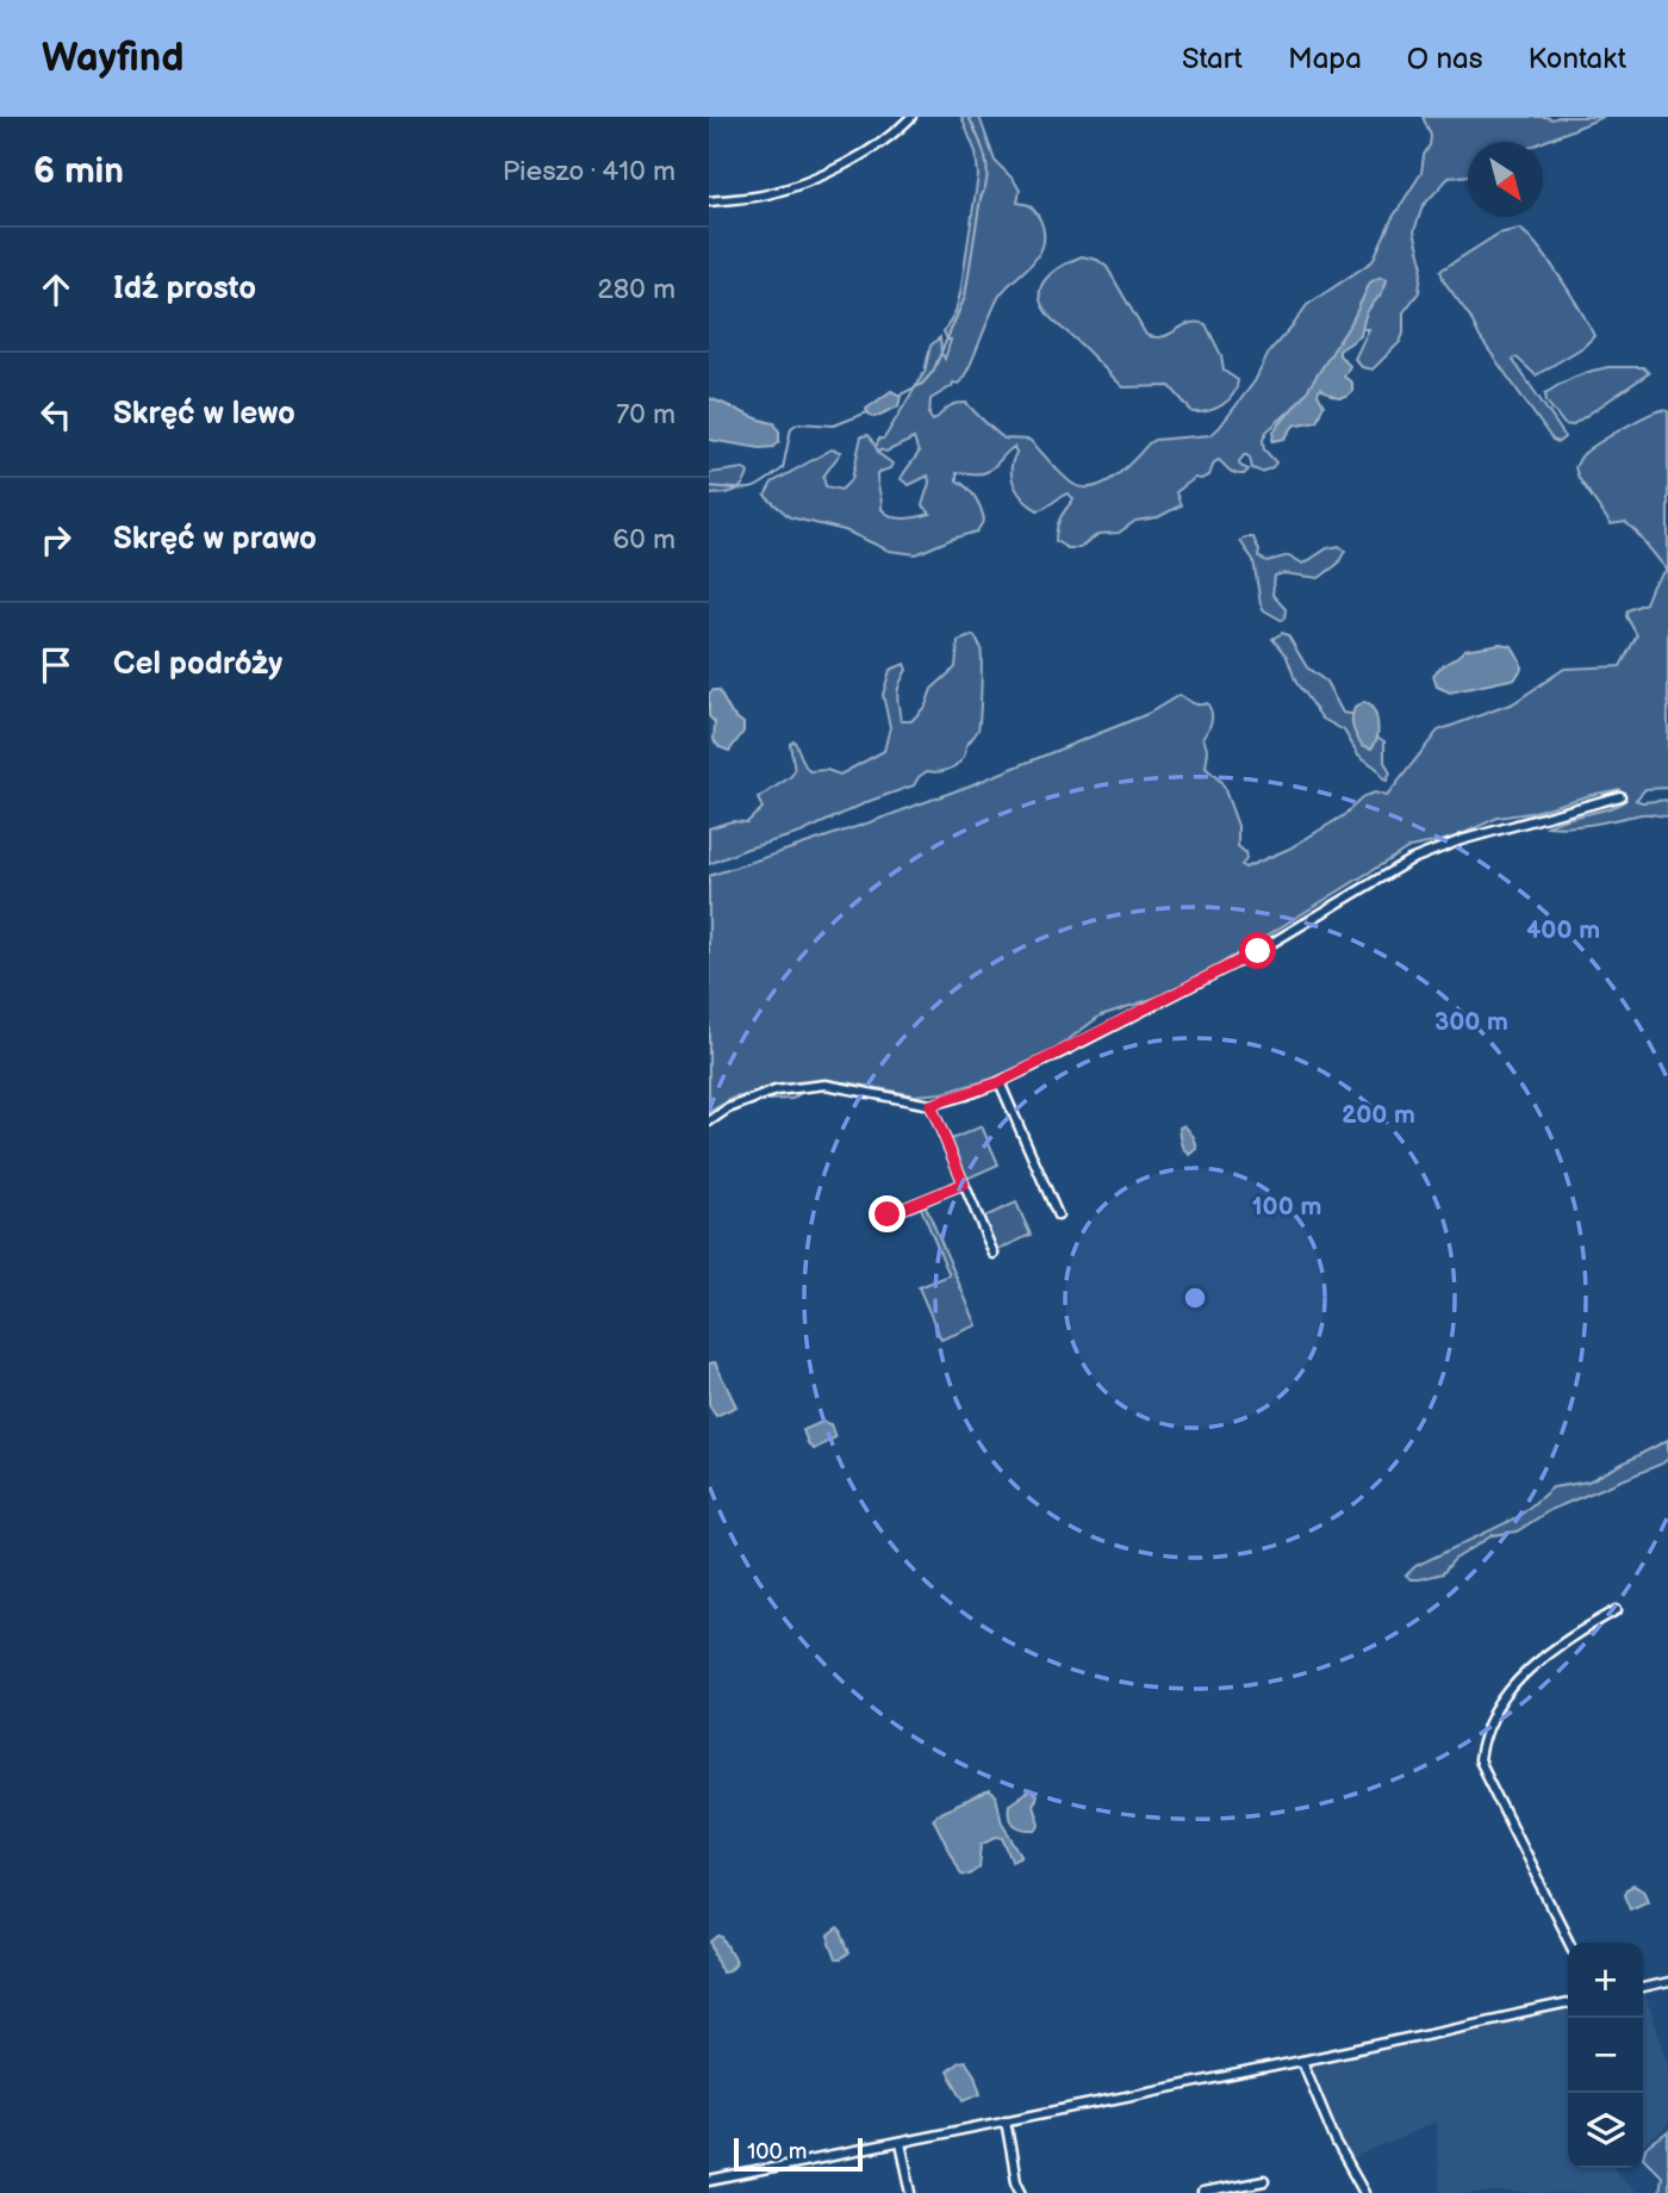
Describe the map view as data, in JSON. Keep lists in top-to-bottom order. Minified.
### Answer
{"scale_bar":"100 m","north":"bottom right","page":{"header":"Wayfind","nav":["Start","Mapa","O nas","Kontakt"],"heading":["6 min","Pieszo · 410 m"],"list":[["Idź prosto","280 m"],["Skręć w lewo","70 m"],["Skręć w prawo","60 m"],"Cel podróży"],"map_buttons":["+","−"],"scale":"100 m"},"rings":["400 m","300 m","200 m","100 m"]}
